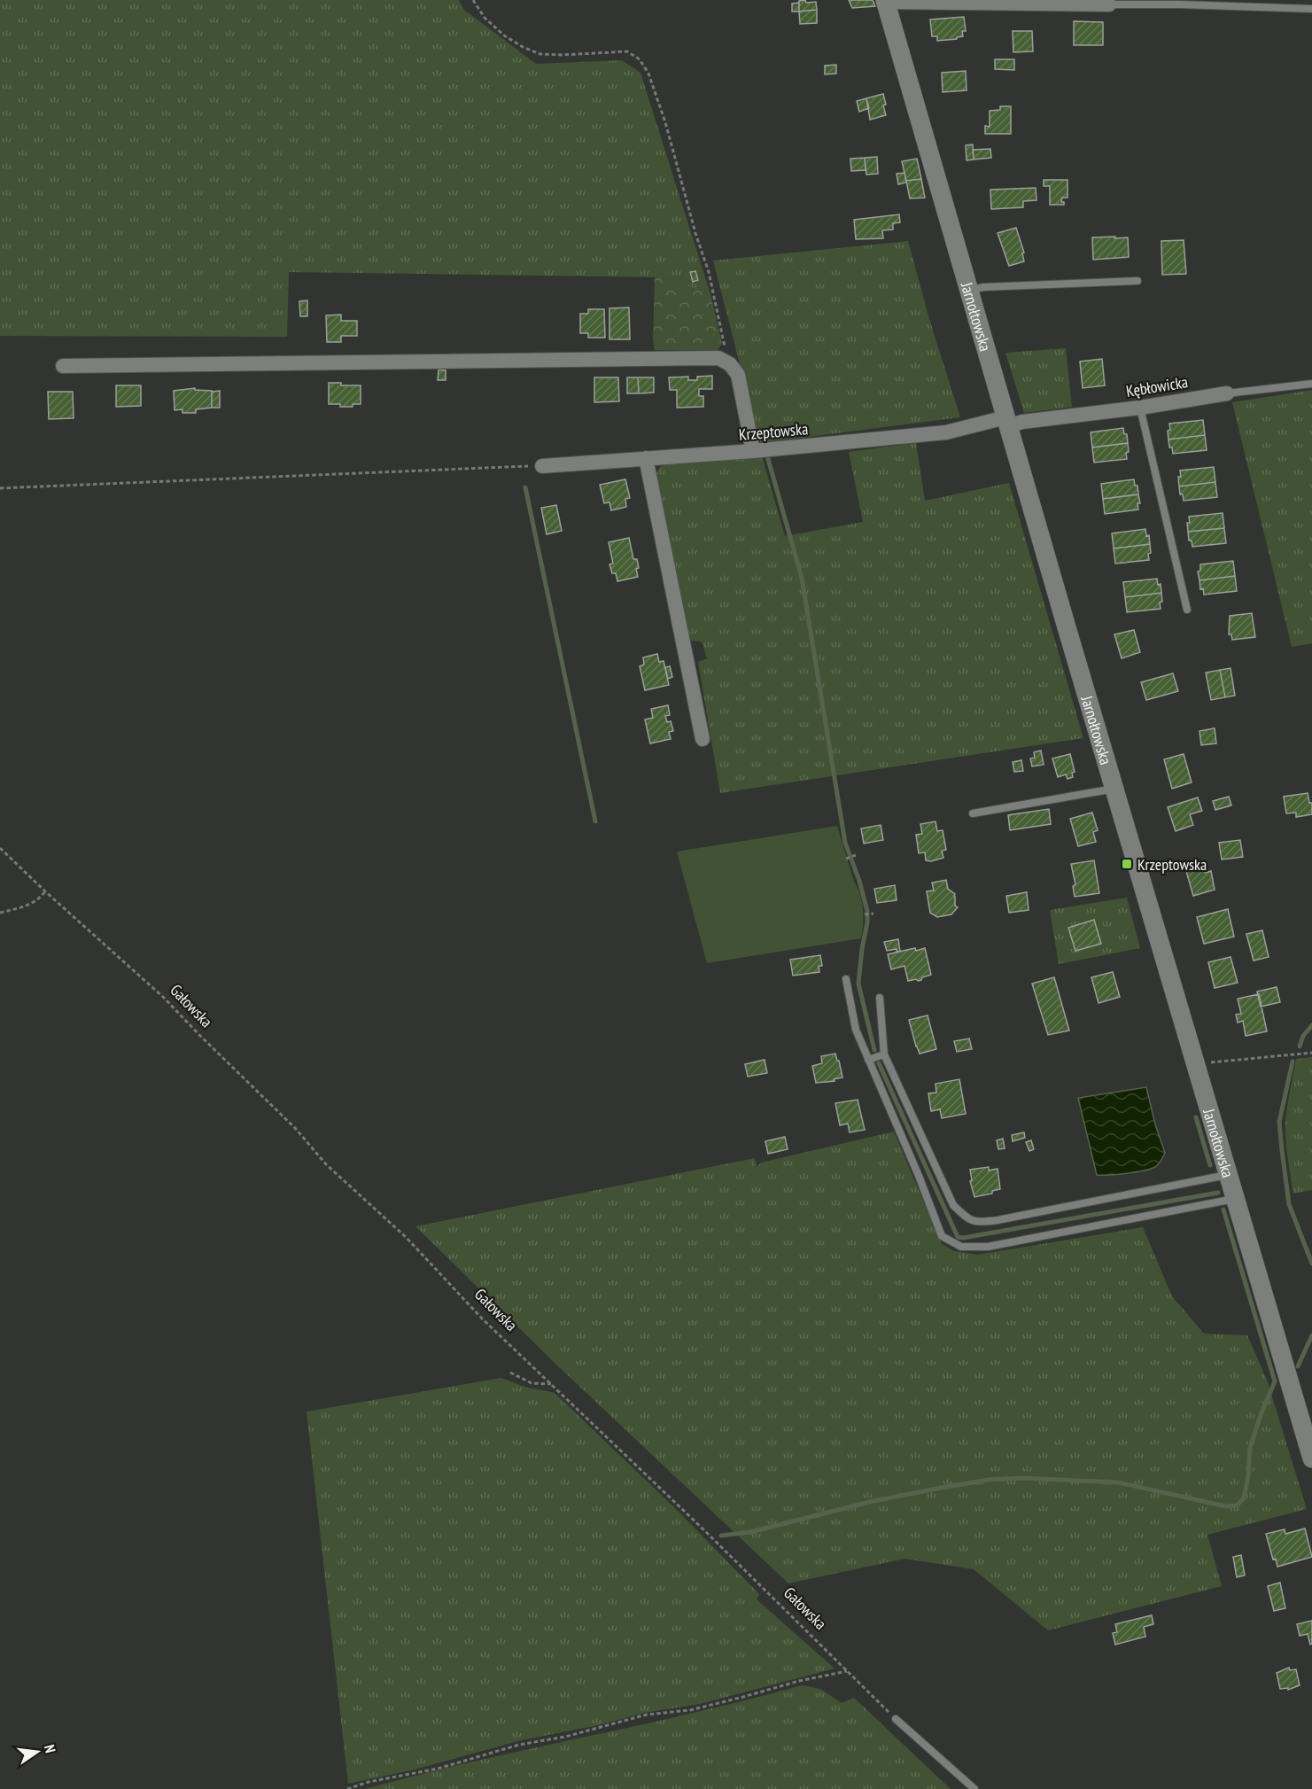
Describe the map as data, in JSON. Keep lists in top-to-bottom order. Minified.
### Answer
{"streets":{"street":["Jarnołtowska","Kębłowicka","Krzeptowska"],"path":["Gałowska"]},"crossings":[["Jarnołtowska","Kębłowicka"],["Jarnołtowska","Krzeptowska"],["Kębłowicka","Krzeptowska"]],"places":{"transit":["Krzeptowska"]},"north":"right"}
